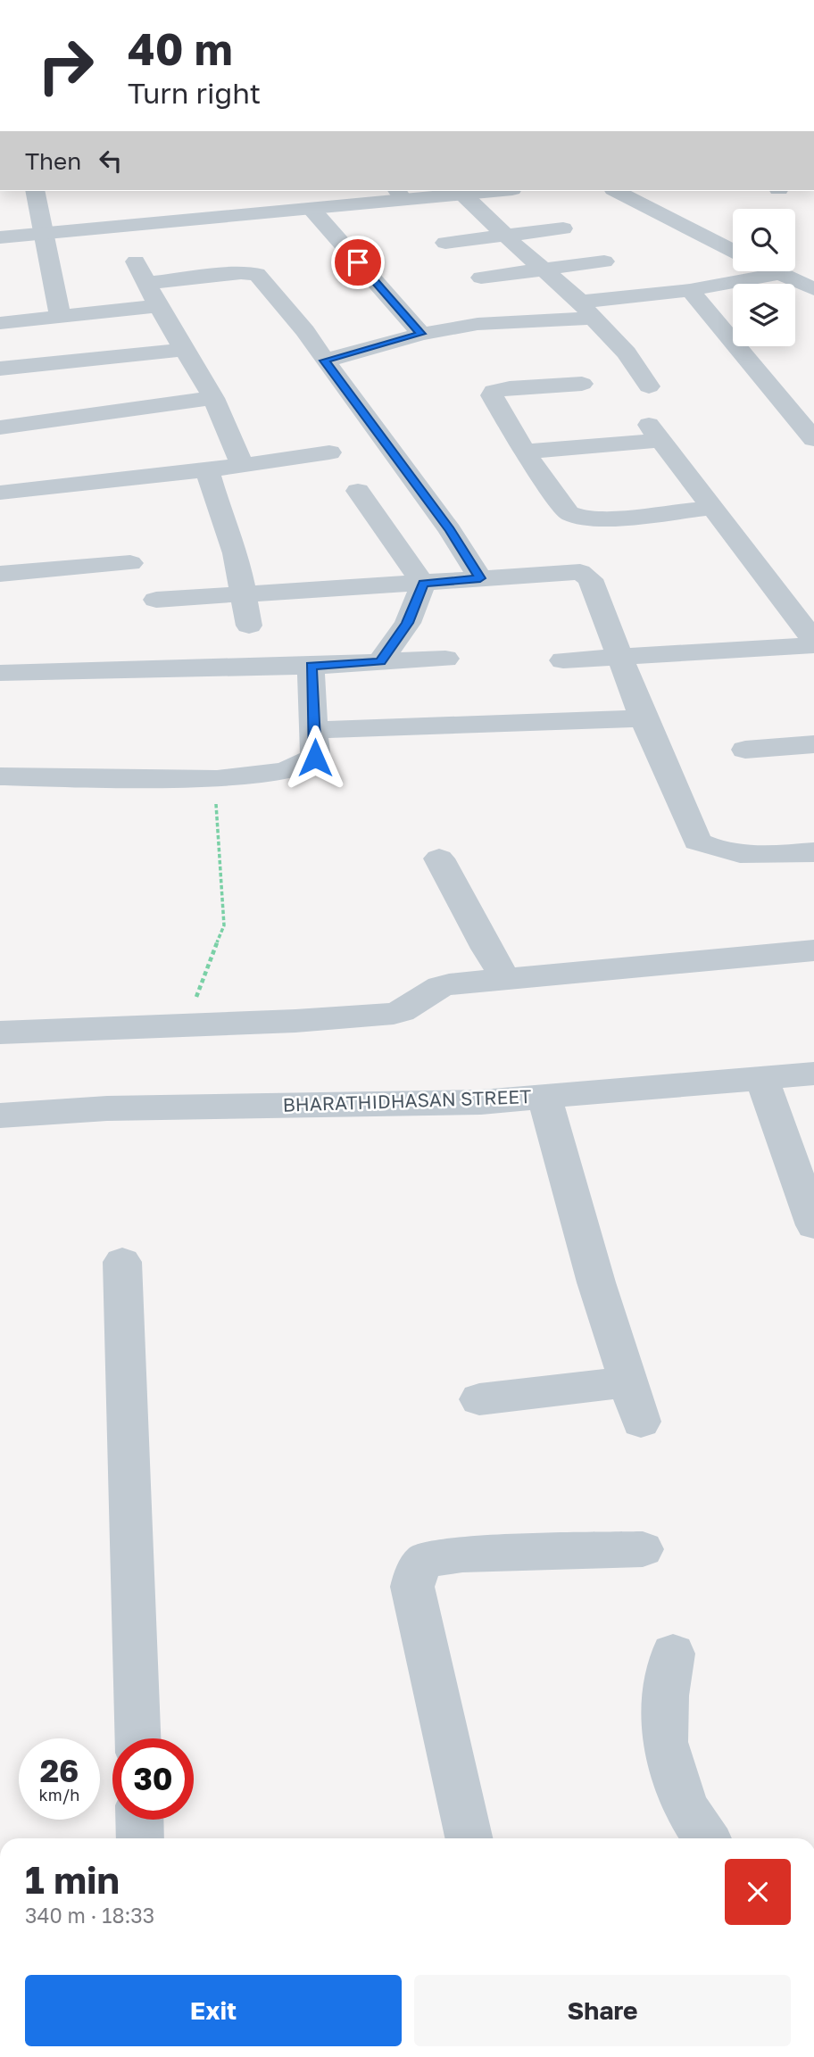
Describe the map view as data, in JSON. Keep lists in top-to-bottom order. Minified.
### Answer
{"streets":{"street":["BHARATHIDHASAN STREET"]},"page":{"turn":["40 m","Turn right"],"then":"Then","speed":"26 km/h","limit":"30","heading":["1 min","340 m · 18:33"],"buttons":["Exit","Share"]}}
